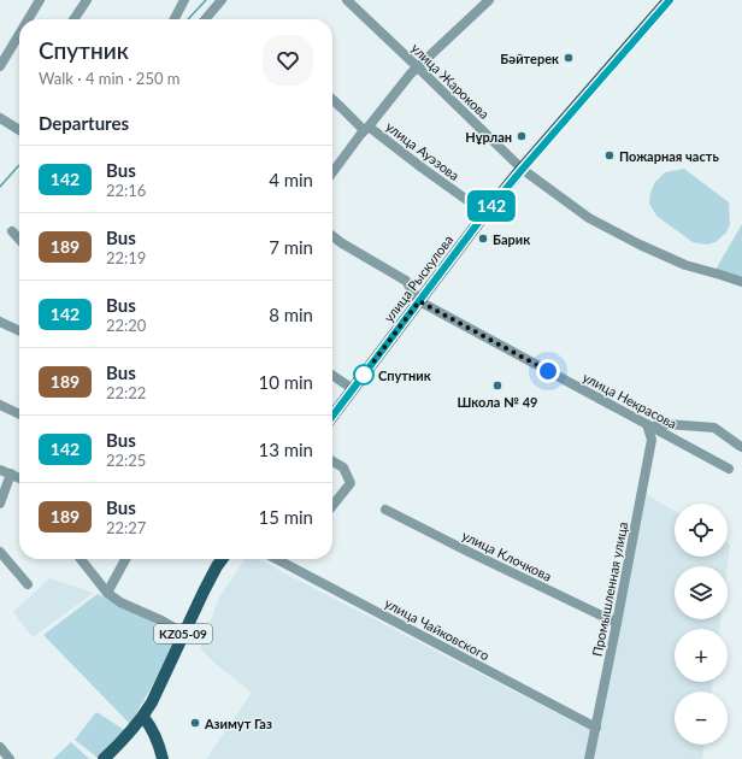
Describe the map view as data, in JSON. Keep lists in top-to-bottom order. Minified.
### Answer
{"streets":{"main road":["улица Рыскулова","KZ05-09"],"street":["улица Жарокова","улица Ауэзова","улица Некрасова","улица Клочкова","Промышленная улица","улица Чайковского"]},"crossings":[["улица Жарокова","улица Рыскулова"],["улица Ауэзова","улица Рыскулова"],["улица Рыскулова","улица Некрасова"],["улица Некрасова","Промышленная улица"],["улица Клочкова","Промышленная улица"],["Промышленная улица","улица Чайковского"]],"places":["Бәйтерек","Нұрлан","Пожарная часть","Барик","Спутник","Школа № 49","Азимут Газ"],"lines":["bus line 142"],"page":{"on_map":"142","heading":[["Спутник","Walk · 4 min · 250 m"],"Departures"],"list":[{"mark":"142","name":"Bus","note":"22:16","value":"4 min"},{"mark":"189","name":"Bus","note":"22:19","value":"7 min"},{"mark":"142","name":"Bus","note":"22:20","value":"8 min"},{"mark":"189","name":"Bus","note":"22:22","value":"10 min"},{"mark":"142","name":"Bus","note":"22:25","value":"13 min"},{"mark":"189","name":"Bus","note":"22:27","value":"15 min"}],"map_buttons":["+","−"]}}
